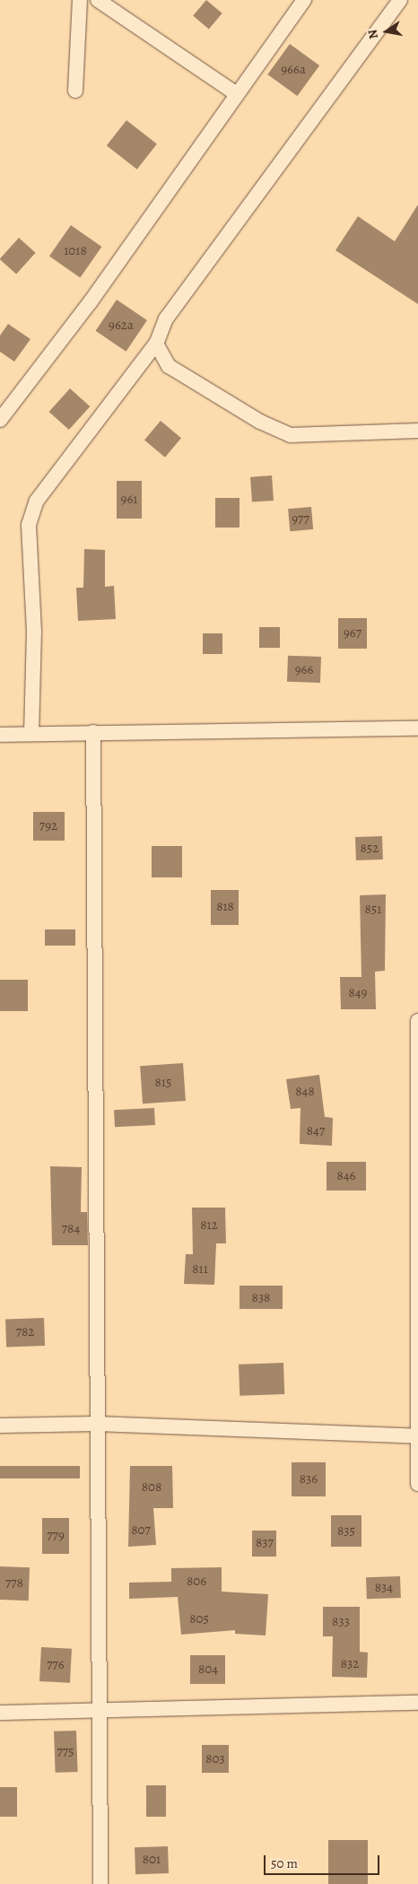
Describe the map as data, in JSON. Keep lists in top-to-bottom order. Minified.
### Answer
{"house_numbers":["966а","1018","962а","961","977","967","966","792","852","818","851","849","815","848","847","846","812","784","811","838","782","836","808","807","835","779","837","806","778","834","805","833","832","776","804","775","803","801"],"scale_bar":"50 m","north":"left"}
